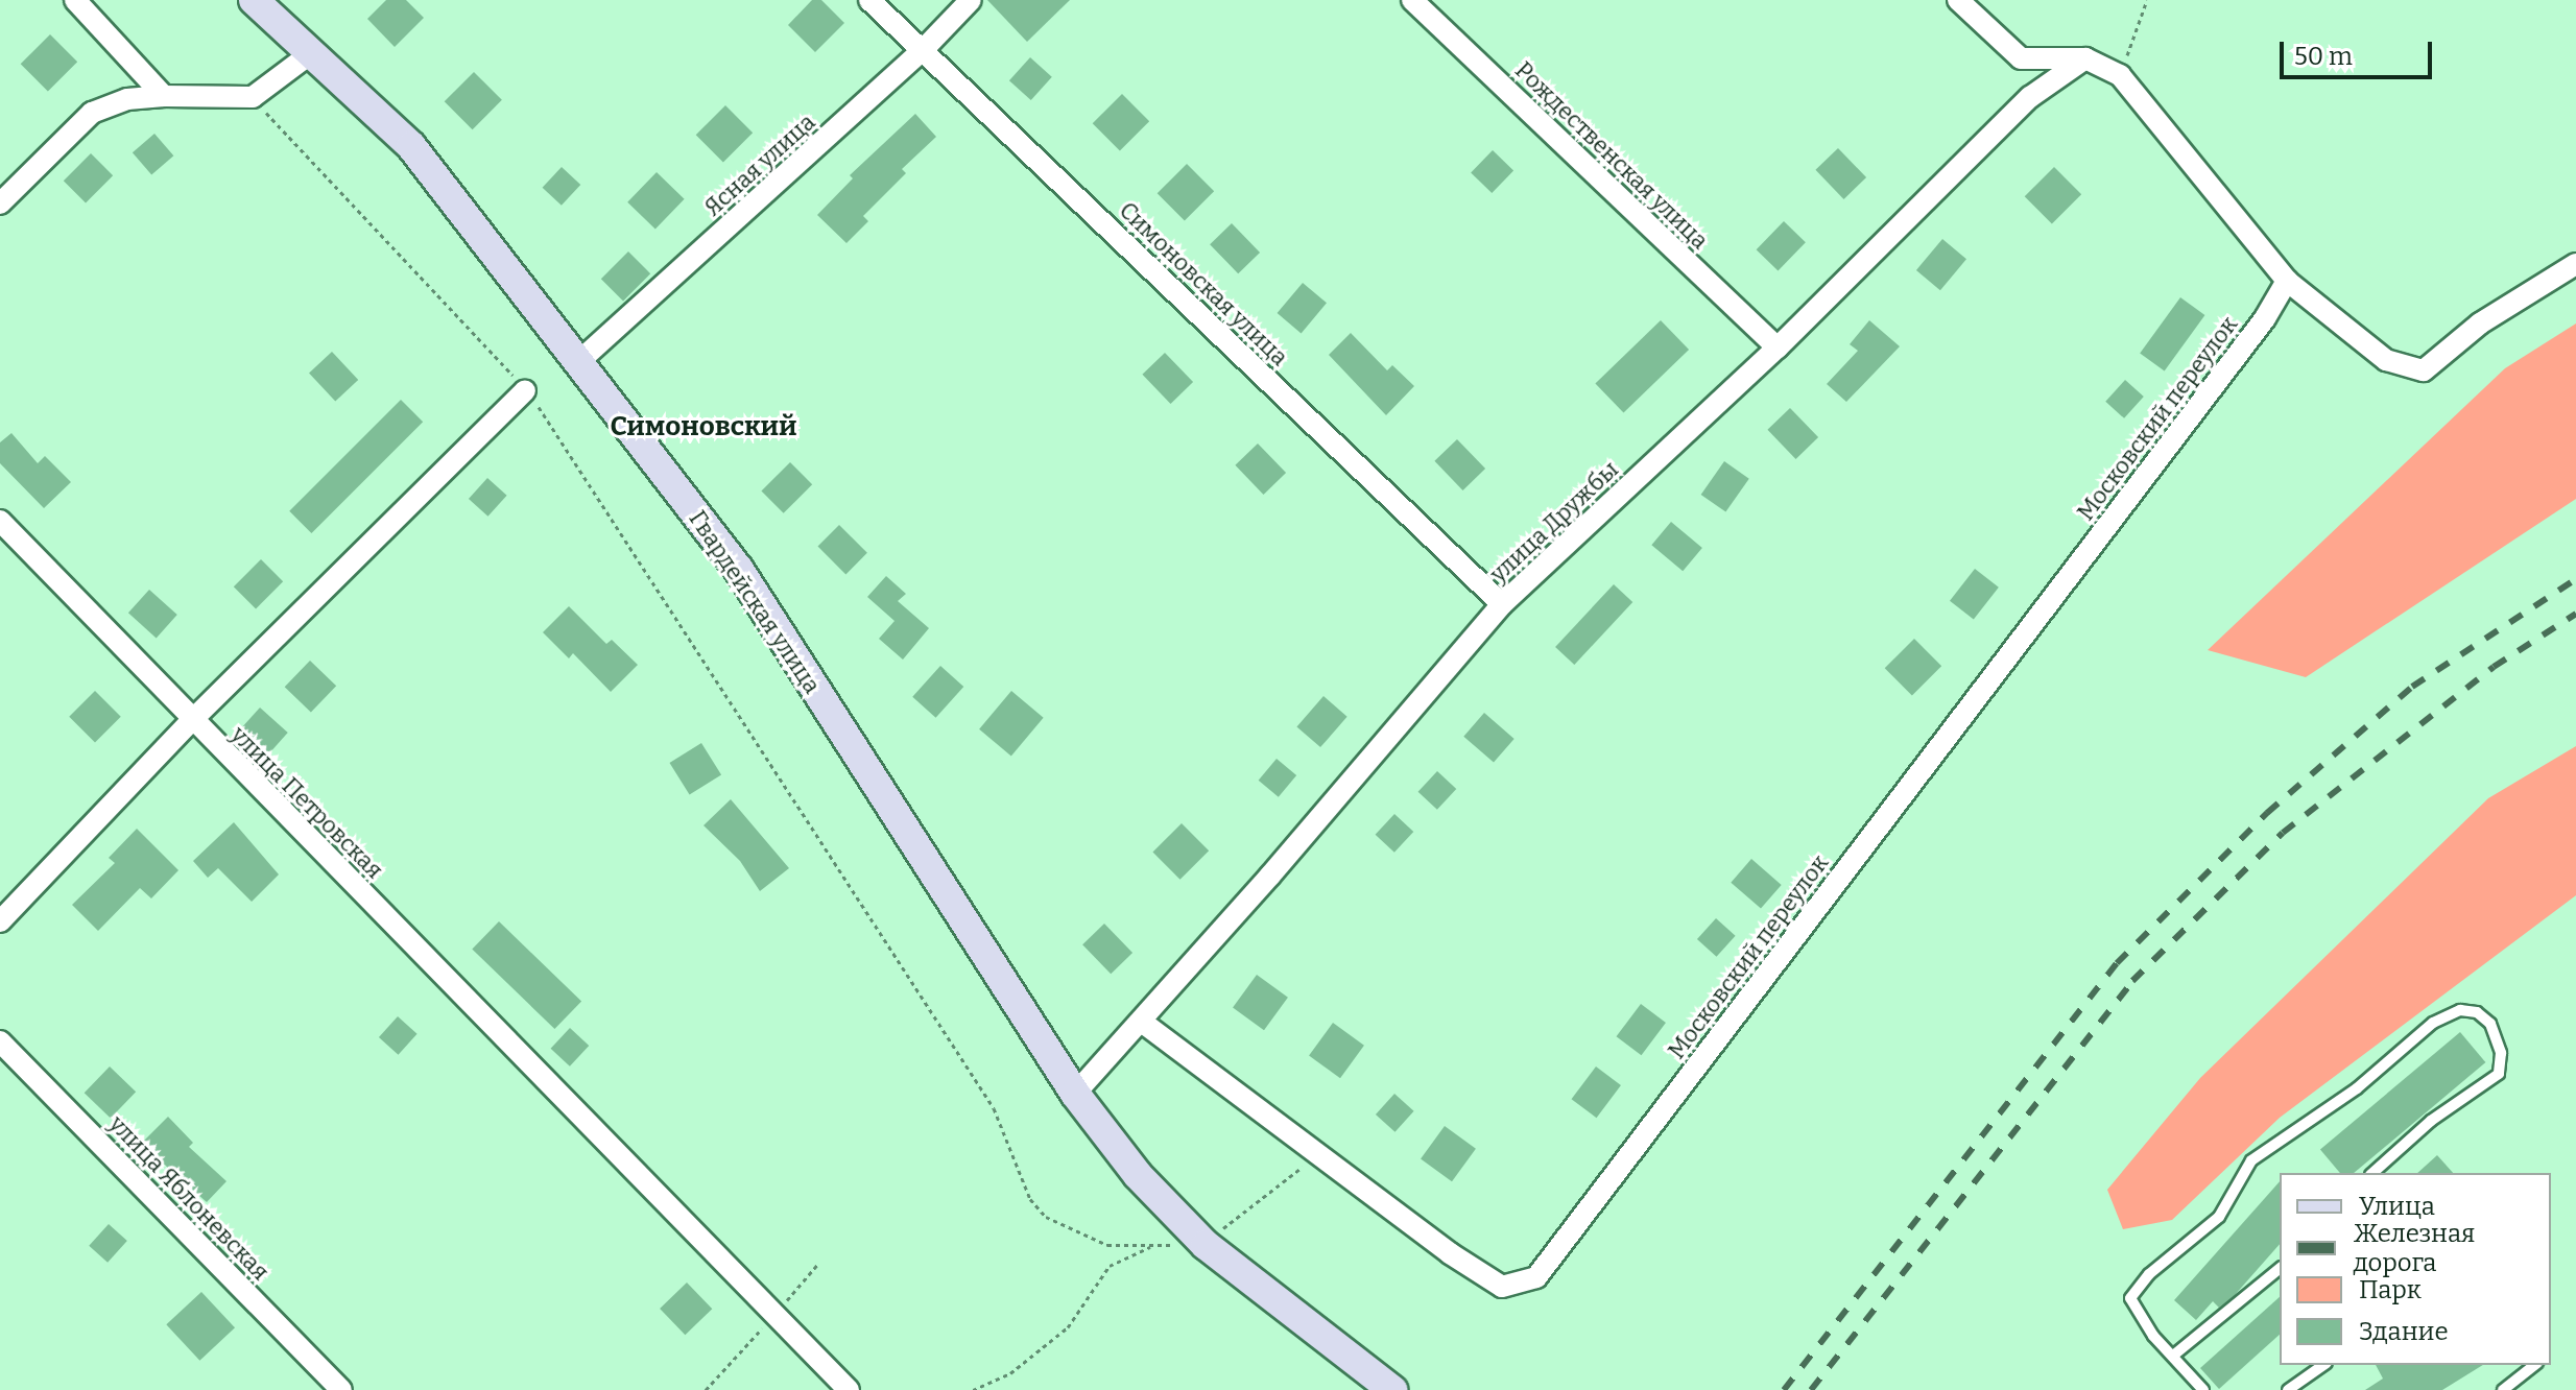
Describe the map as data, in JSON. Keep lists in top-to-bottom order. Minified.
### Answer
{"streets":{"street":["Рождественская улица","Ясная улица","Симоновская улица","Московский переулок","улица Дружбы","Гвардейская улица","улица Петровская","улица Яблоневская"]},"crossings":[["Рождественская улица","улица Дружбы"],["Ясная улица","Симоновская улица"],["Ясная улица","Гвардейская улица"],["Симоновская улица","улица Дружбы"],["Московский переулок","улица Дружбы"],["улица Дружбы","Гвардейская улица"]],"districts":["Симоновский"],"legend":["Улица","Железная дорога","Парк","Здание"],"scale_bar":"50 m"}
